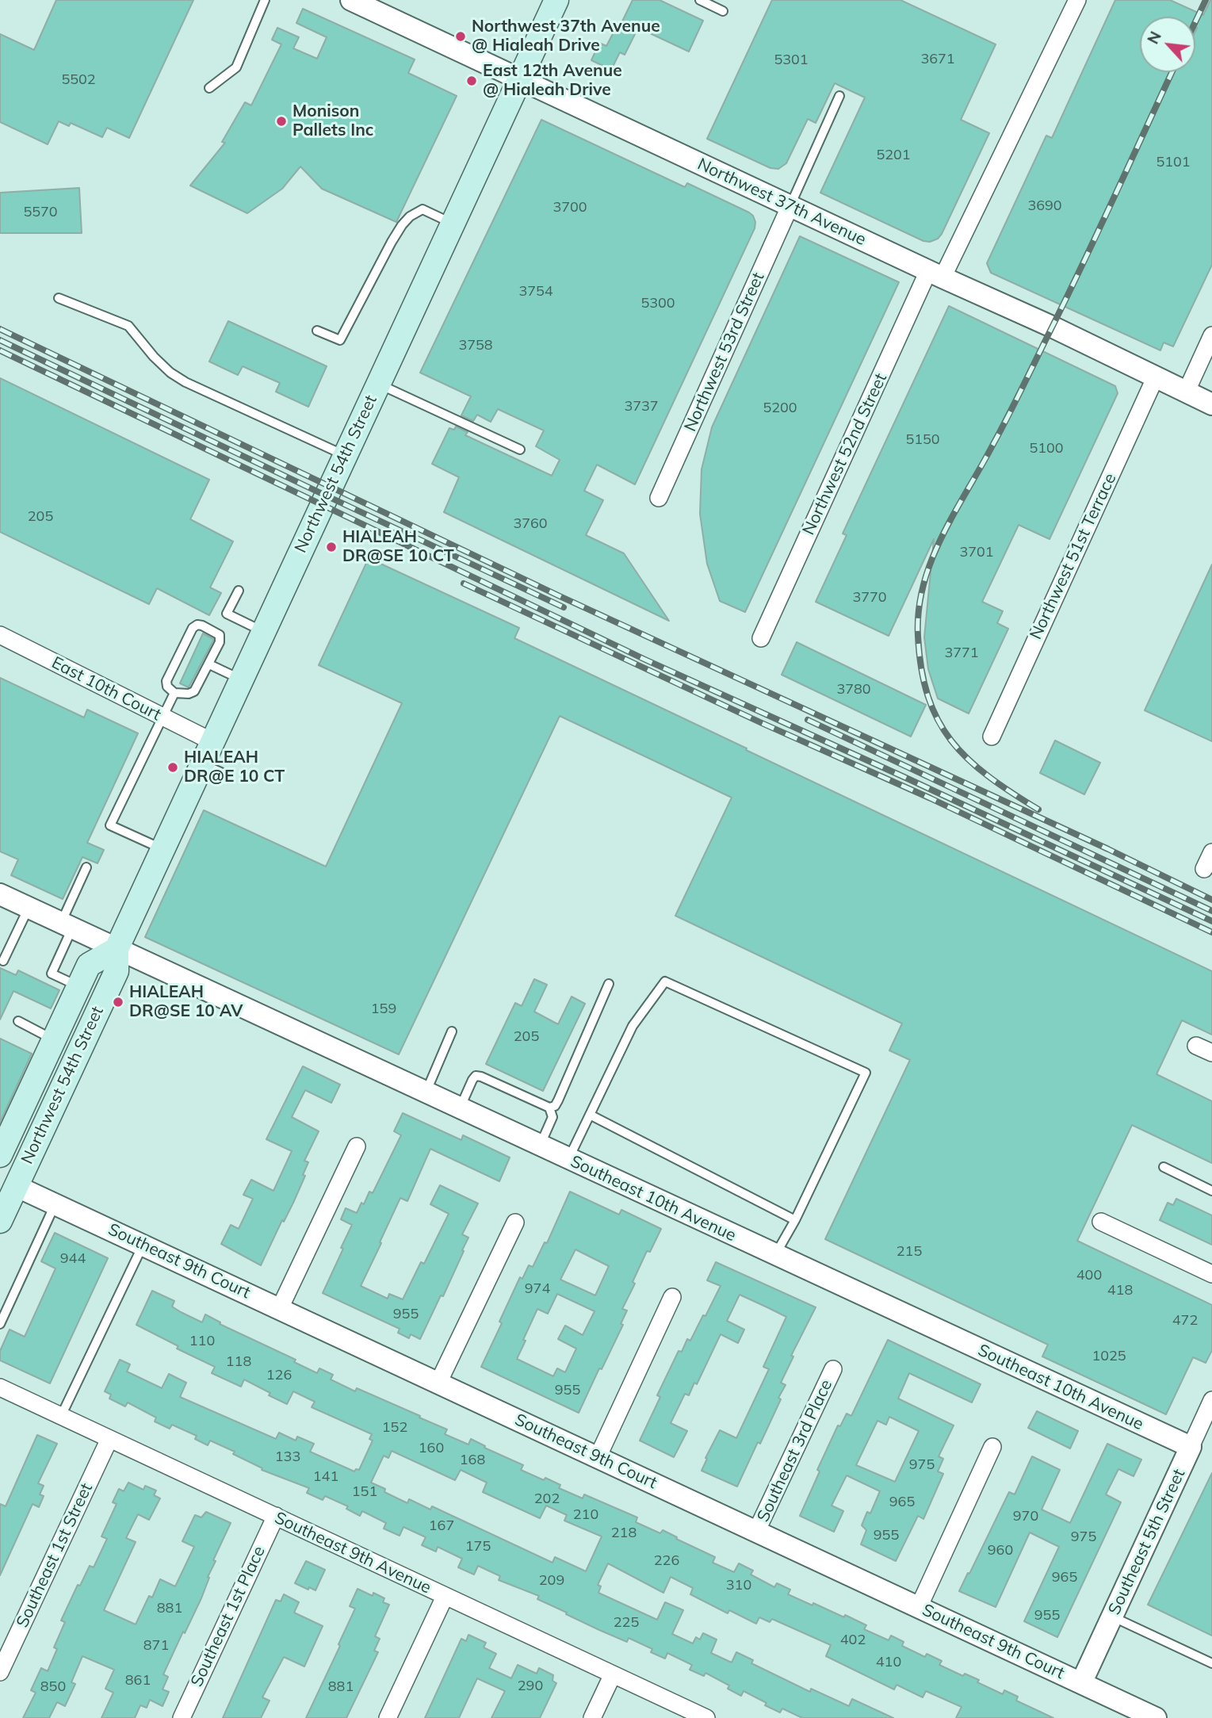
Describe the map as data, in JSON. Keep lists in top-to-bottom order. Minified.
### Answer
{"streets":{"main road":["Northwest 54th Street"],"street":["Northwest 37th Avenue","Northwest 53rd Street","Northwest 52nd Street","Northwest 51st Terrace","East 10th Court","Southeast 10th Avenue","Southeast 9th Court","Southeast 3rd Place","Southeast 5th Street","Southeast 9th Avenue","Southeast 1st Street","Southeast 1st Place"]},"crossings":[["Northwest 37th Avenue","Northwest 53rd Street"],["Northwest 37th Avenue","Northwest 52nd Street"],["Northwest 37th Avenue","Northwest 54th Street"],["Northwest 37th Avenue","Northwest 51st Terrace"],["Northwest 54th Street","East 10th Court"],["Northwest 54th Street","Southeast 10th Avenue"],["Northwest 54th Street","Southeast 9th Court"],["Southeast 10th Avenue","Southeast 5th Street"],["Southeast 9th Court","Southeast 3rd Place"],["Southeast 9th Court","Southeast 5th Street"],["Southeast 9th Avenue","Southeast 1st Street"],["Southeast 9th Avenue","Southeast 1st Place"]],"places":["Northwest 37th Avenue @ Hialeah Drive","East 12th Avenue @ Hialeah Drive","Monison Pallets Inc","HIALEAH DR@SE 10 CT","HIALEAH DR@E 10 CT","HIALEAH DR@SE 10 AV"],"house_numbers":["3671","5301","5502","5201","5101","3690","3700","5570","3754","5300","3758","3737","5200","5150","5100","205","3760","3701","3770","3771","3780","159","205","215","944","400","974","418","955","472","110","1025","118","126","955","152","160","133","168","975","141","151","202","965","210","970","167","218","955","975","175","960","226","965","209","310","881","955","225","402","871","410","861","290","850","881"],"north":"top left"}
